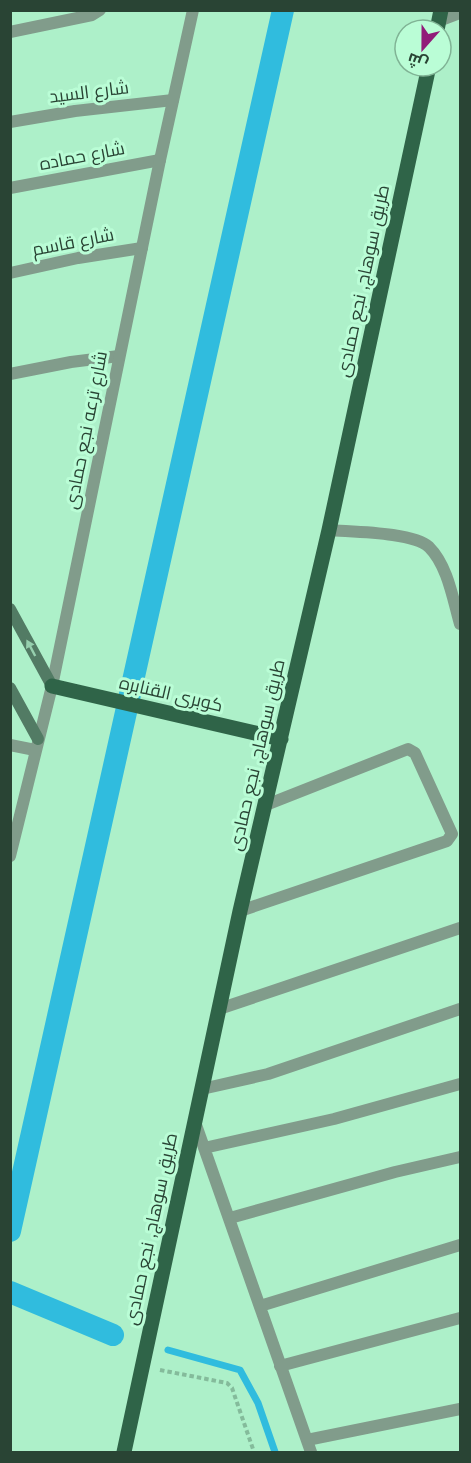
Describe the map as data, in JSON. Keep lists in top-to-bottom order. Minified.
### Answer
{"streets":{"main road":["طريق سوهاج, نجع حمادى","كوبرى القنابره"],"street":["شارع السيد","شارع حماده","شارع قاسم","شارع ترعه نجع حمادى"]},"crossings":[["شارع السيد","شارع ترعه نجع حمادى"],["شارع حماده","شارع ترعه نجع حمادى"],["شارع قاسم","شارع ترعه نجع حمادى"],["طريق سوهاج, نجع حمادى","كوبرى القنابره"],["شارع ترعه نجع حمادى","كوبرى القنابره"]],"north":"bottom"}
